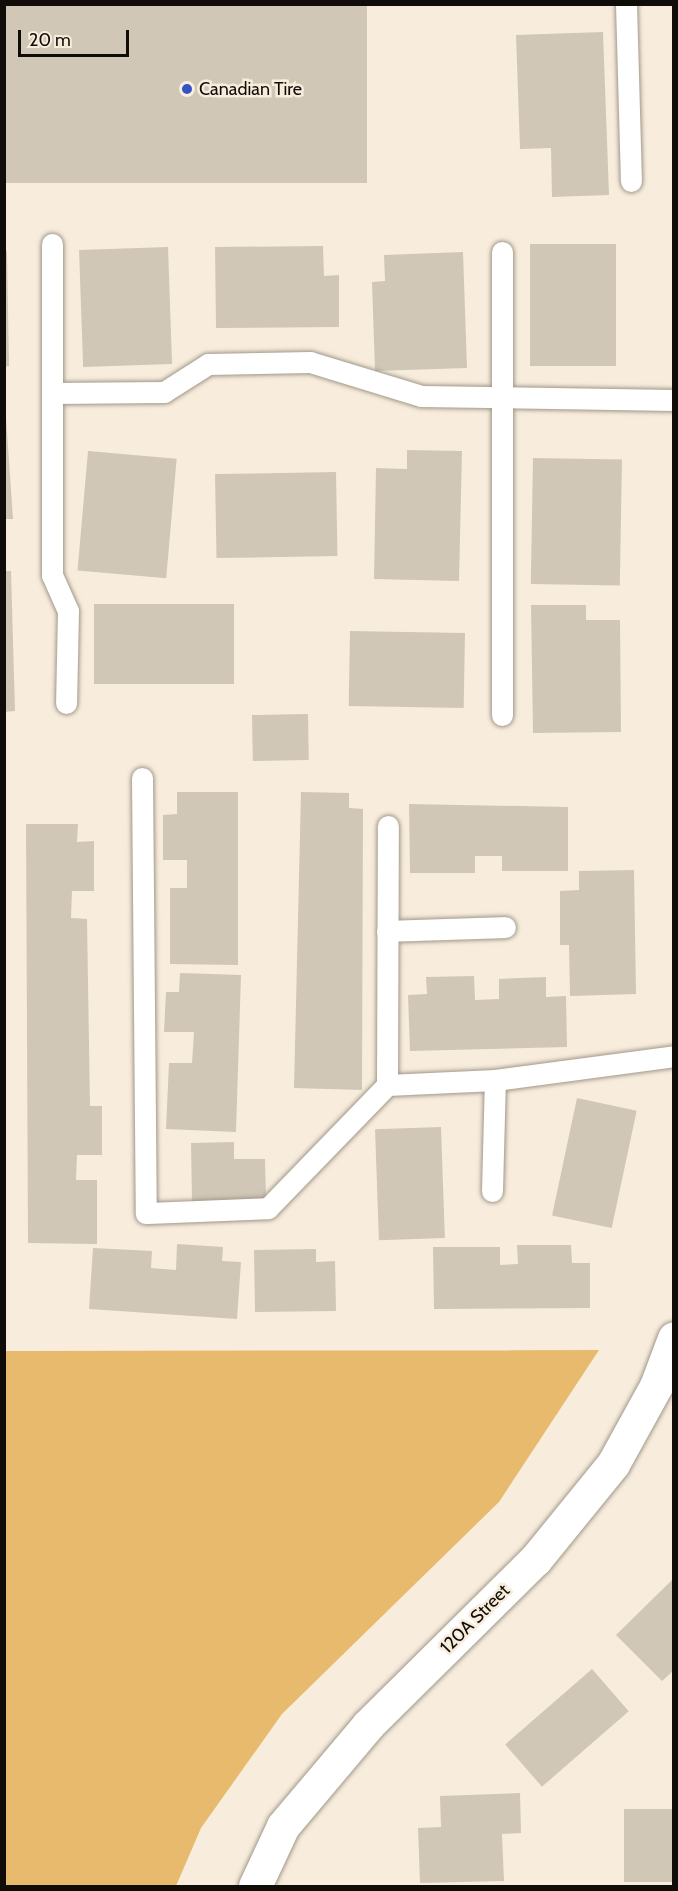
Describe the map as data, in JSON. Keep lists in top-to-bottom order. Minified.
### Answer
{"streets":{"street":["120A Street"]},"places":["Canadian Tire"],"scale_bar":"20 m"}
